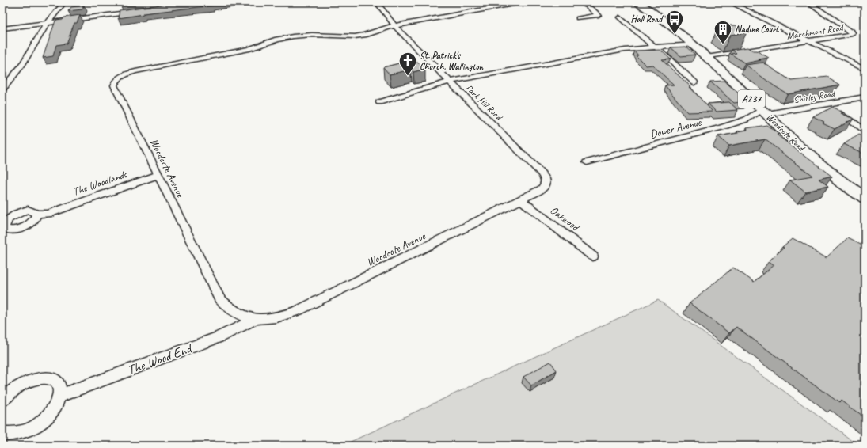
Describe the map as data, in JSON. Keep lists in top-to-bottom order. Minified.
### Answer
{"streets":{"main road":["A237","Woodcote Road"],"street":["Marchmont Road","Shirley Road","Park Hill Road","Dower Avenue","Woodcote Avenue","The Woodlands","Oakwood","The Wood End"]},"crossings":[["Marchmont Road","Woodcote Road"],["Shirley Road","Dower Avenue"],["Shirley Road","Woodcote Road"],["Park Hill Road","Woodcote Avenue"],["Dower Avenue","Woodcote Road"],["Woodcote Avenue","The Woodlands"],["Woodcote Avenue","Oakwood"],["Woodcote Avenue","The Wood End"]],"places":{"bus stop":["Hall Road"],"building":["Nadine Court"],"church":["St. Patrick's Church, Wallington"]}}
